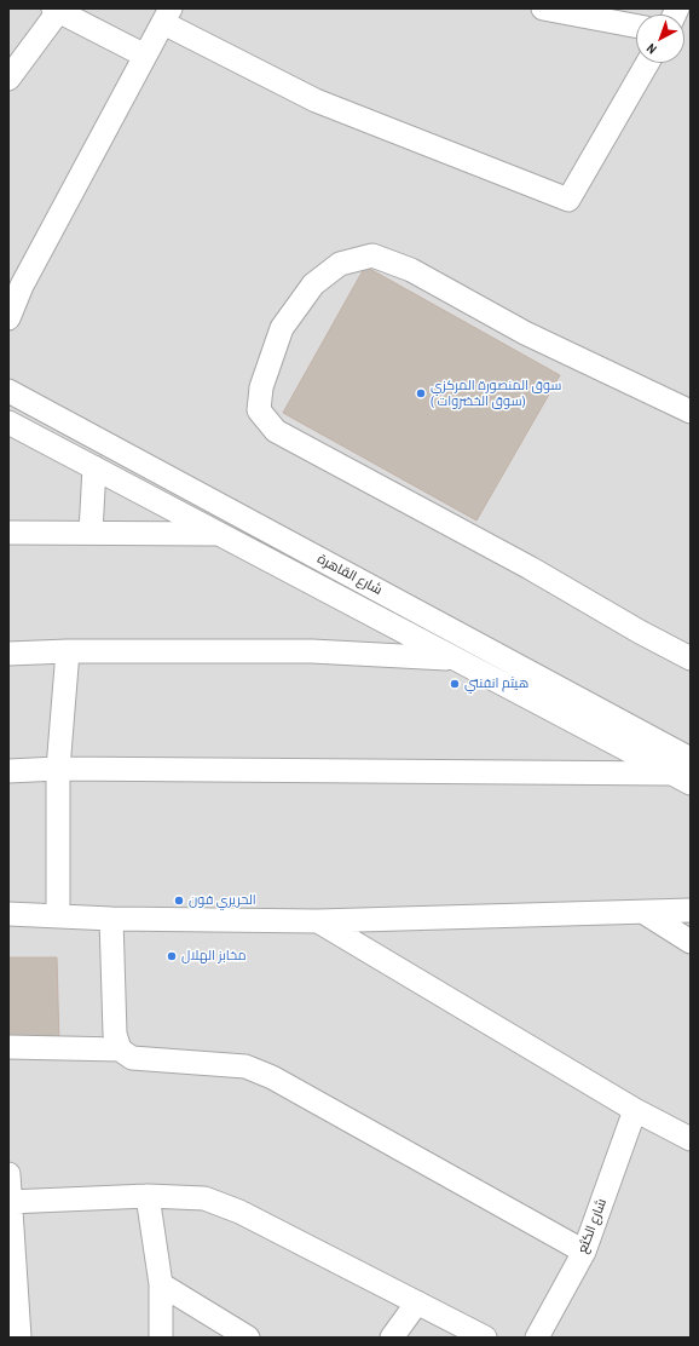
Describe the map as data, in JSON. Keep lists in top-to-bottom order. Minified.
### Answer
{"streets":{"street":["شارع القاهرة","شارع الكثع"]},"places":["سوق المنصورة المركزي ( سوق الخضروات)","هيثم انفنتي","الحريري فون","مخابز الهلال"],"north":"bottom left"}
